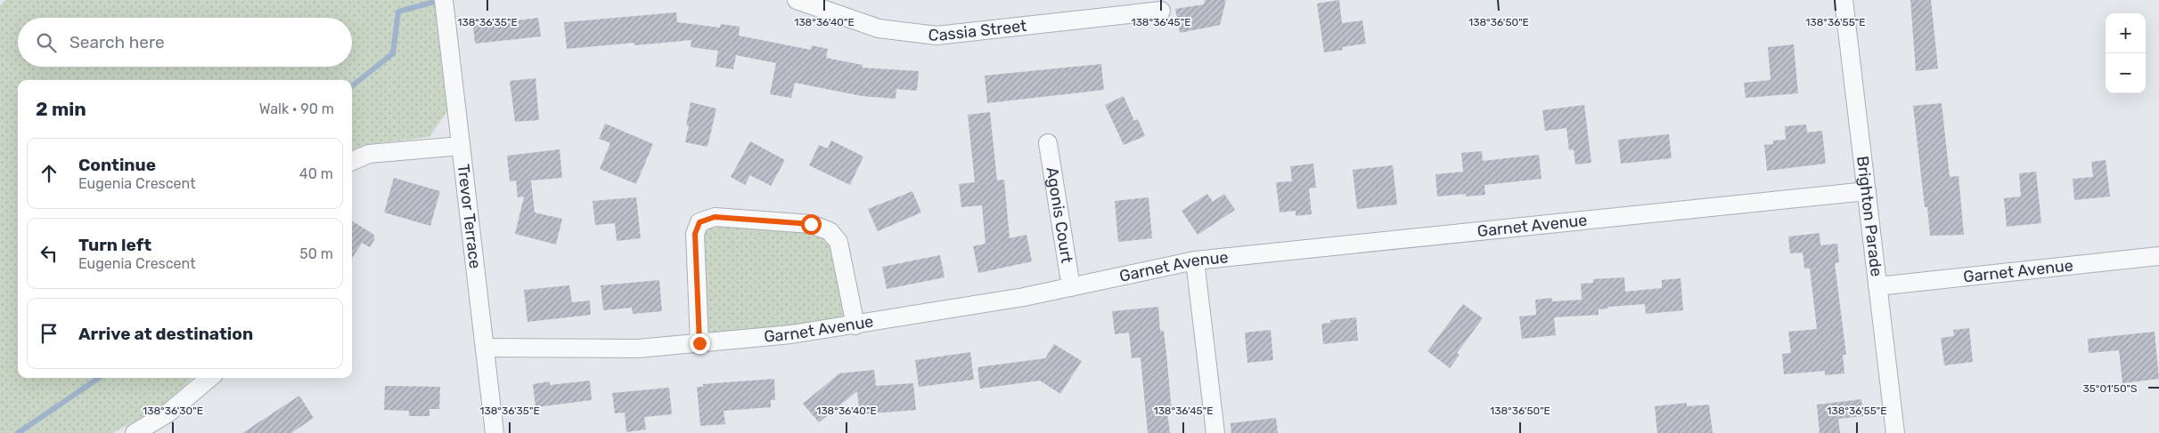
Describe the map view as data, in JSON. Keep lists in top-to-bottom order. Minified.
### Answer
{"streets":{"street":["Cassia Street","Agonis Court","Trevor Terrace","Brighton Parade","Garnet Avenue"]},"crossings":[["Agonis Court","Garnet Avenue"],["Trevor Terrace","Garnet Avenue"],["Brighton Parade","Garnet Avenue"]],"page":{"map_buttons":["+","−"],"search":"Search here","heading":["2 min","Walk · 90 m"],"list":[["Continue","Eugenia Crescent","40 m"],["Turn left","Eugenia Crescent","50 m"],"Arrive at destination"]},"coordinates":["138°36'35\"E","138°36'40\"E","138°36'45\"E","138°36'50\"E","138°36'55\"E","35°01'50\"S","138°36'30\"E"]}
